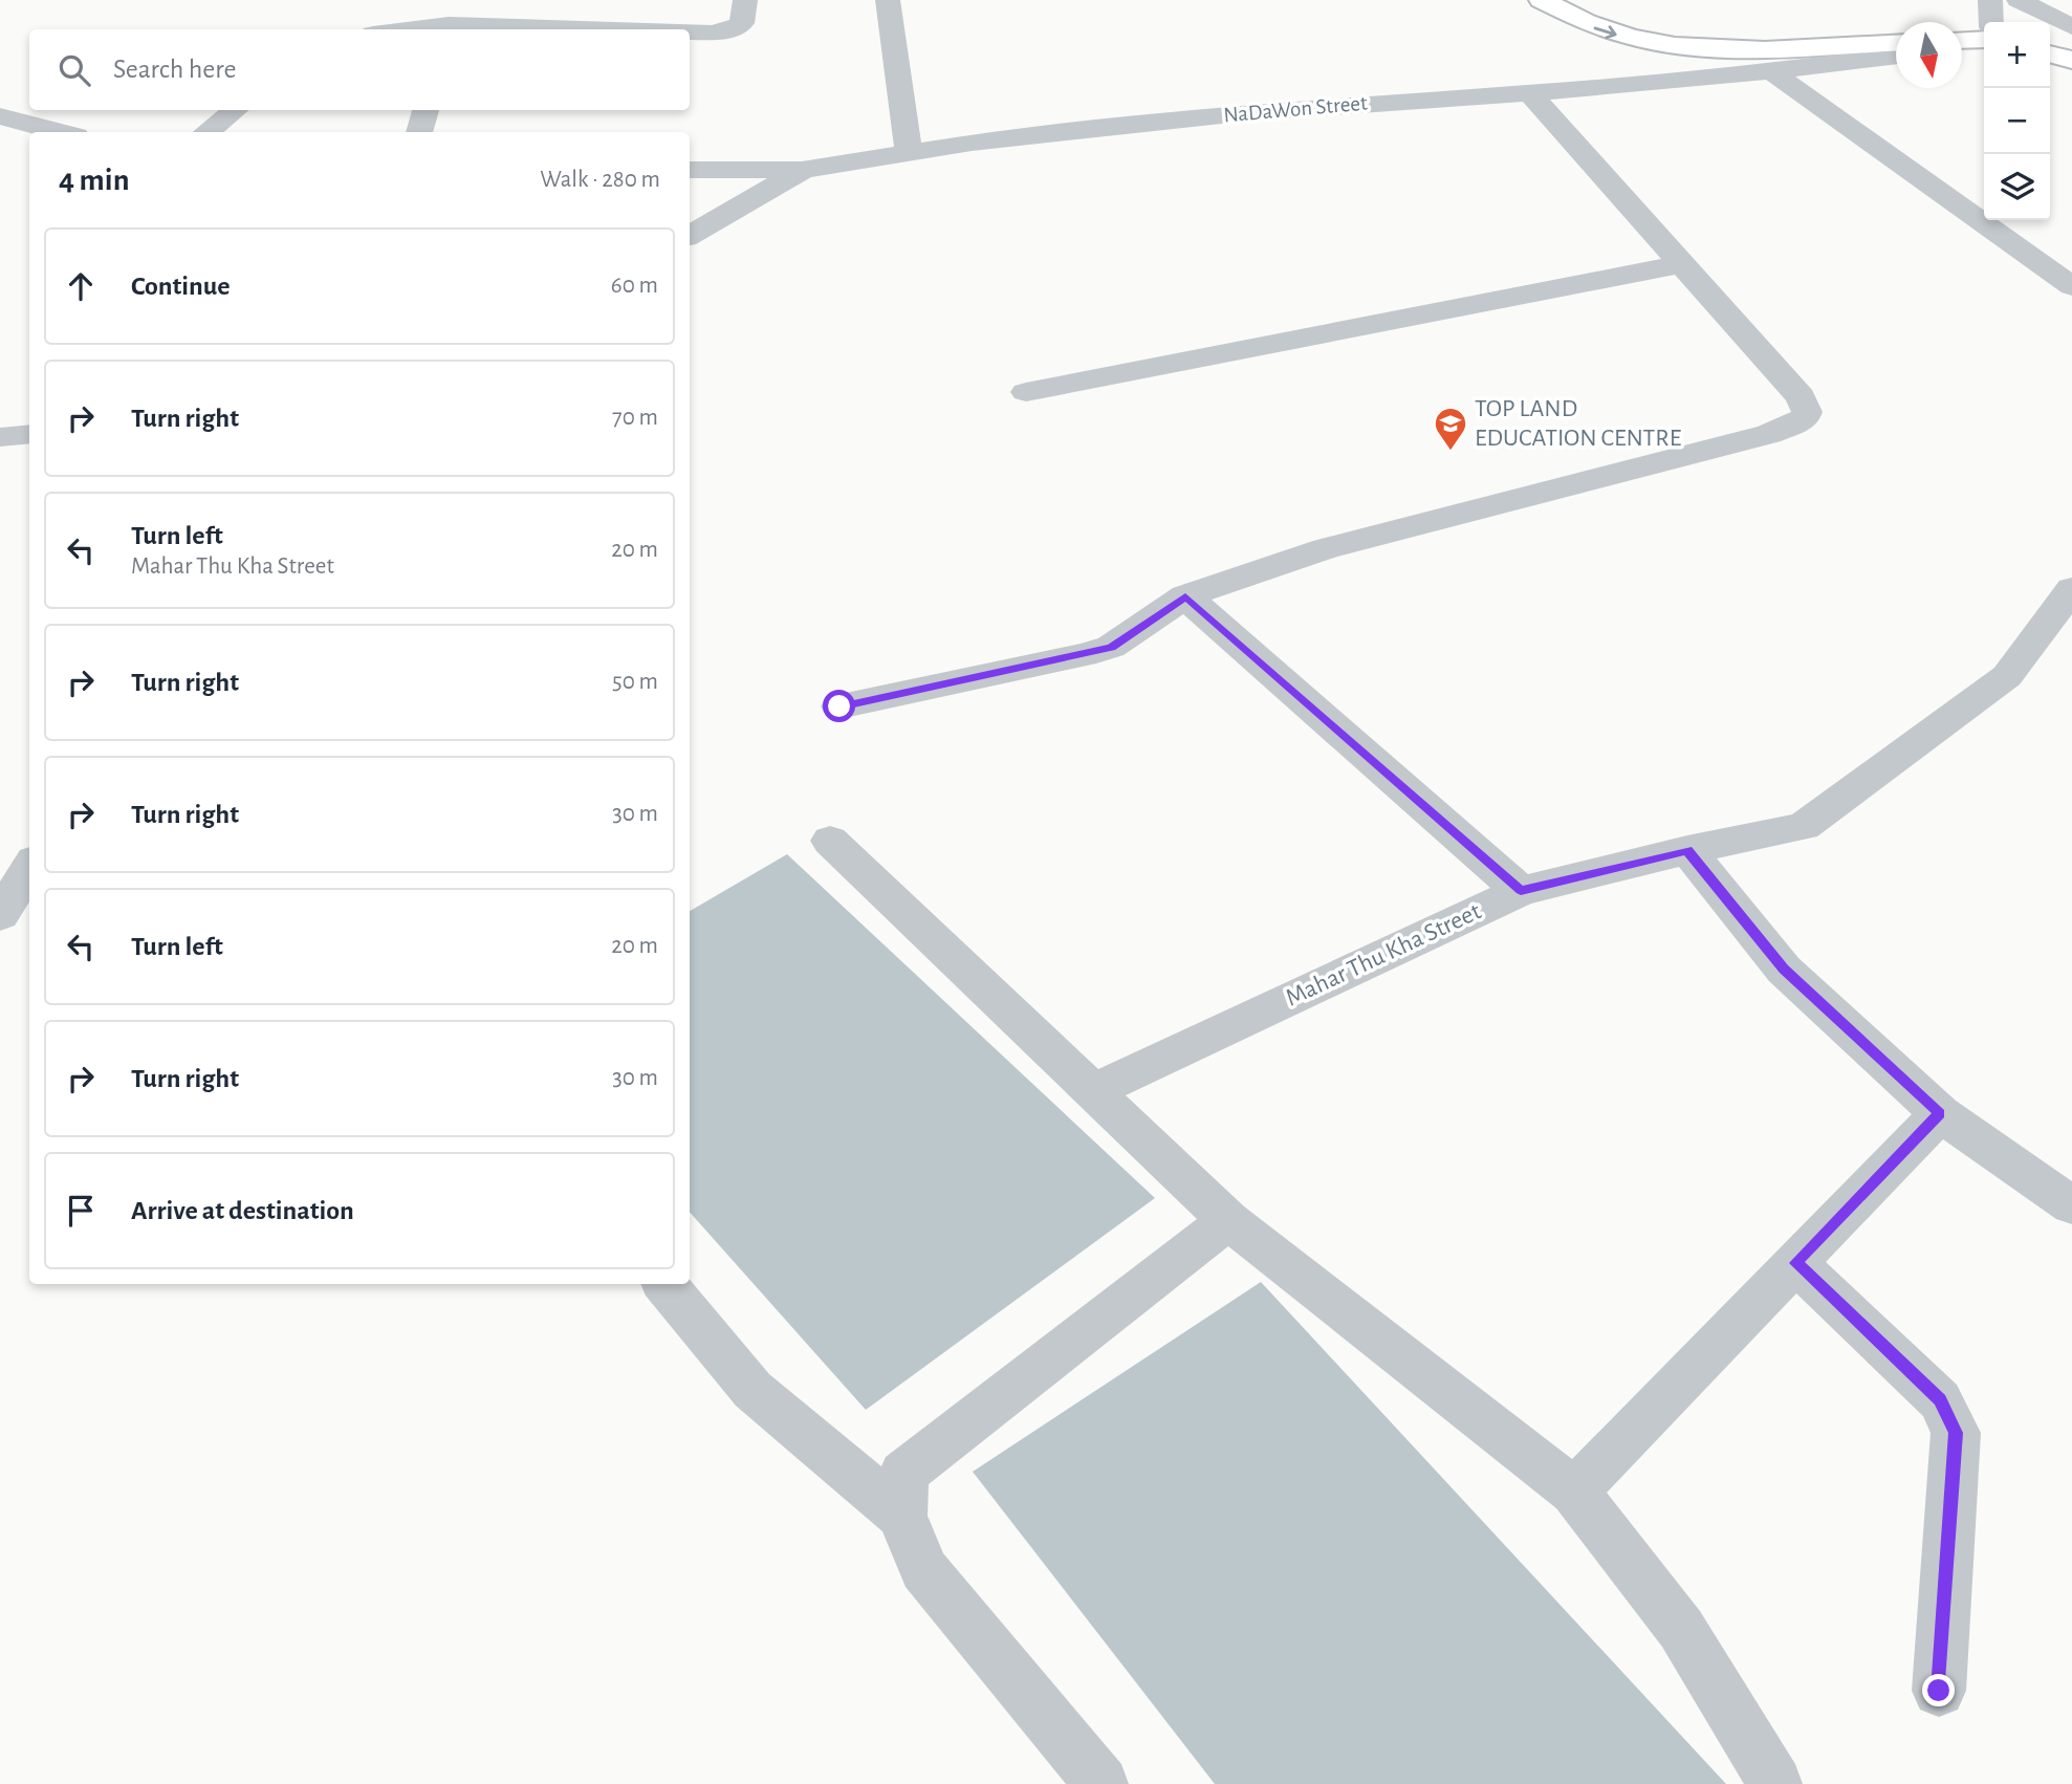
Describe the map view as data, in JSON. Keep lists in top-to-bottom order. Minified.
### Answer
{"streets":{"street":["NaDaWon Street","Mahar Thu Kha Street"]},"places":{"school or university":["TOP LAND EDUCATION CENTRE"]},"north":"bottom","page":{"map_buttons":["+","−"],"search":"Search here","heading":["4 min","Walk · 280 m"],"list":[["Continue","60 m"],["Turn right","70 m"],["Turn left","Mahar Thu Kha Street","20 m"],["Turn right","50 m"],["Turn right","30 m"],["Turn left","20 m"],["Turn right","30 m"],"Arrive at destination"]}}
